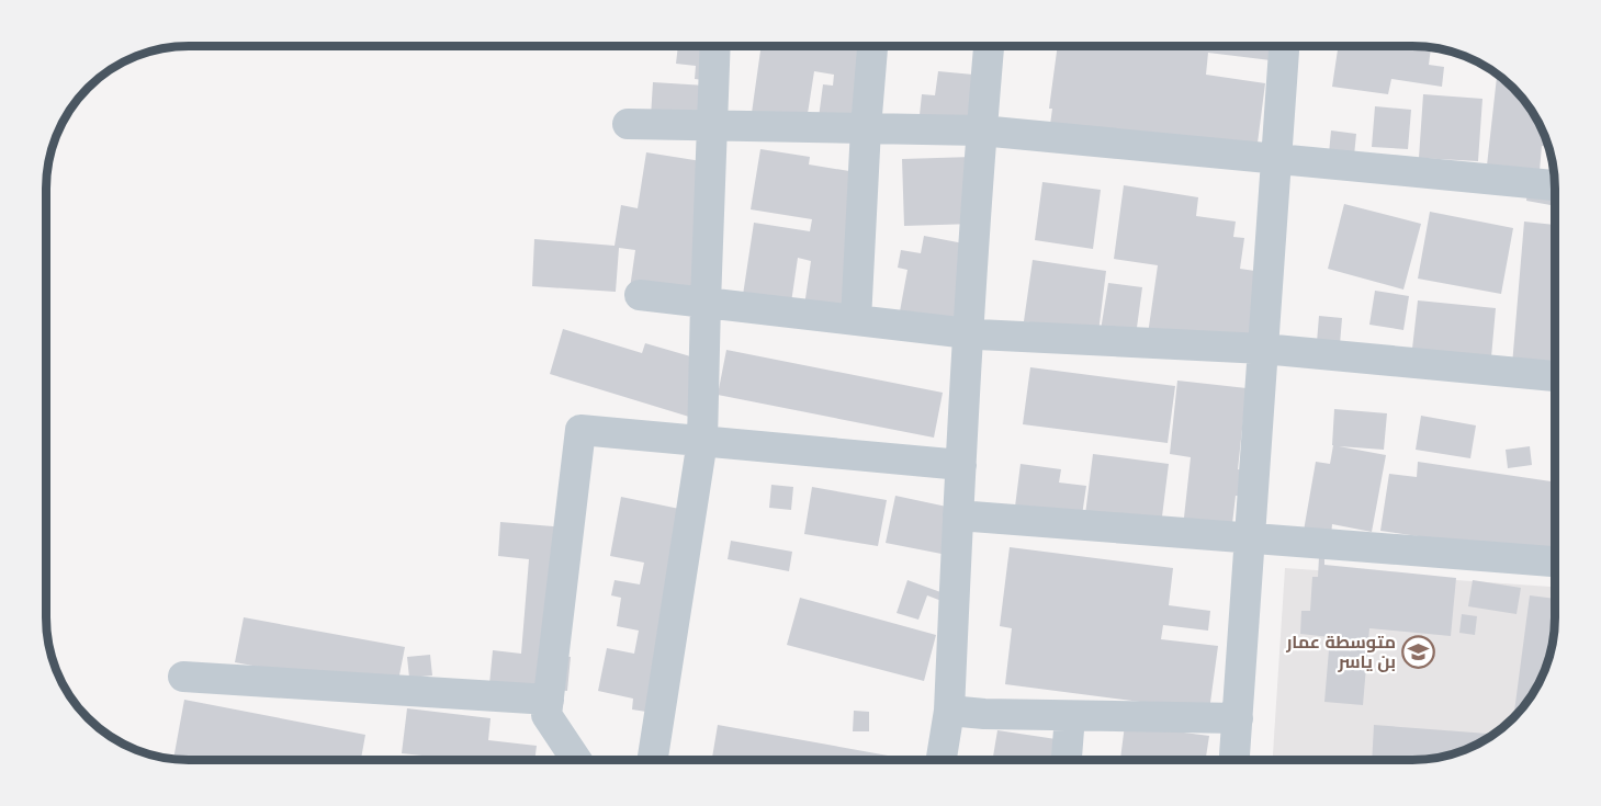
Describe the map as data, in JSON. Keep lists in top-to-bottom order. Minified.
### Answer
{"places":{"school or university":["متوسطة عمار بن ياسر"]}}
